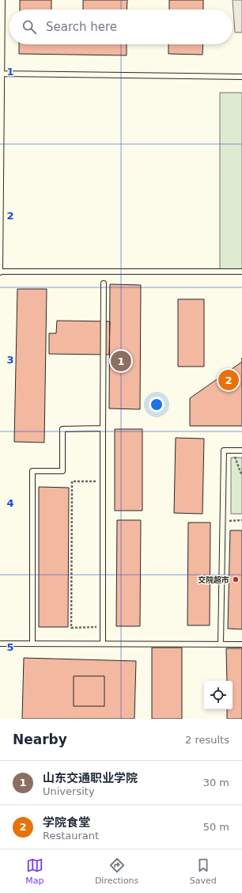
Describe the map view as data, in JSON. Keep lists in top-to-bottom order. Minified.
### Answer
{"places":["交院超市"],"page":{"search":"Search here","pins":["1","2"],"heading":["Nearby","2 results"],"list":[{"mark":"1","name":"山东交通职业学院","note":"University","value":"30 m"},{"mark":"2","name":"学院食堂","note":"Restaurant","value":"50 m"}],"nav":["Map","Directions","Saved"]},"grid":{"rows":["1","2","3","4","5"]}}
